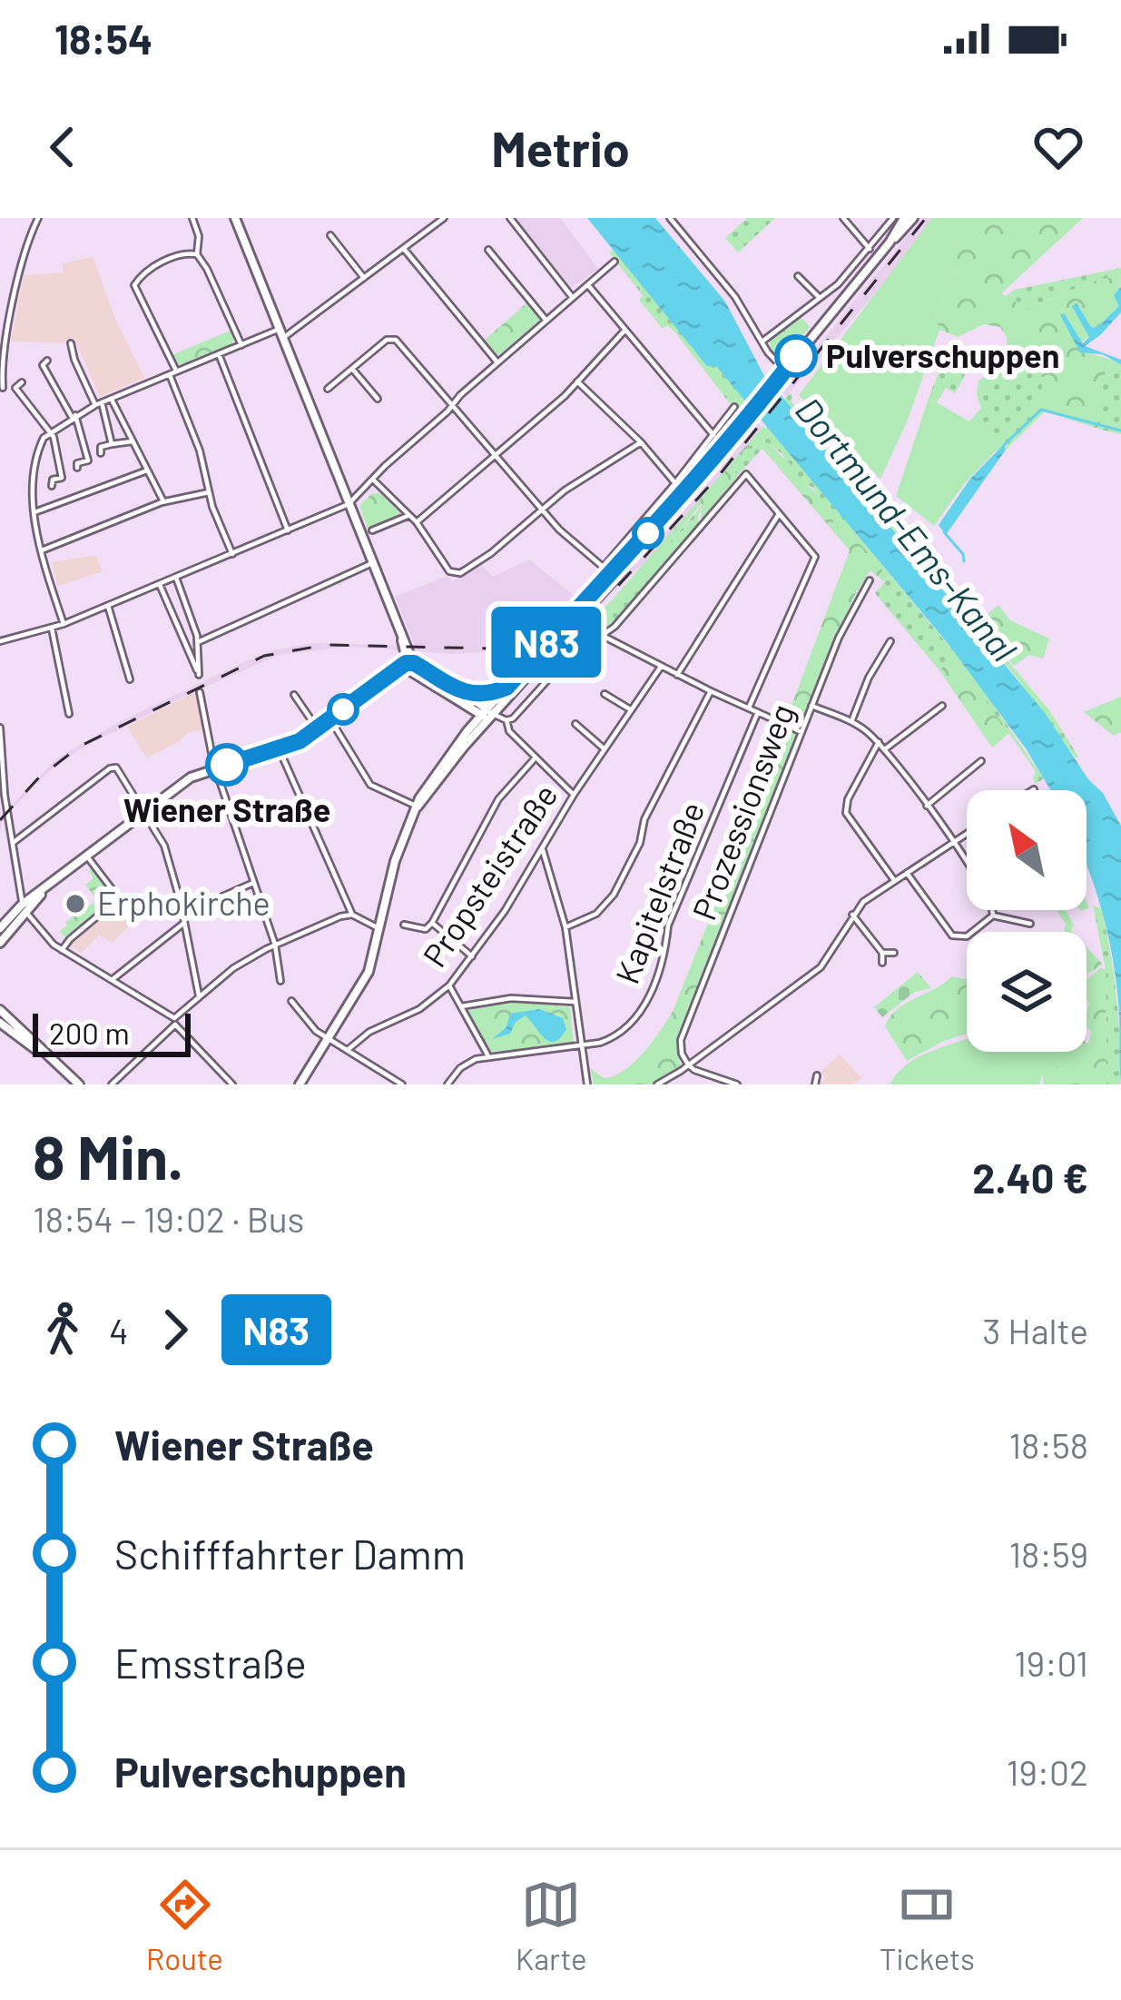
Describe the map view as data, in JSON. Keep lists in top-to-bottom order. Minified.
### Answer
{"streets":{"street":["Prozessionsweg","Propsteistraße","Kapitelstraße"]},"water":["Dortmund-Ems-Kanal"],"places":["Pulverschuppen","Wiener Straße","Erphokirche"],"lines":["bus line N83"],"scale_bar":"200 m","north":"top left","page":{"status":"18:54","header":"Metrio","on_map":"N83","scale":"200 m","heading":["8 Min.","18:54 – 19:02 · Bus","2.40 €"],"legs":["4","N83","3 Halte"],"list":[{"name":"Wiener Straße","value":"18:58"},{"name":"Schifffahrter Damm","value":"18:59"},{"name":"Emsstraße","value":"19:01"},{"name":"Pulverschuppen","value":"19:02"}],"tabs":["Route","Karte","Tickets"]}}
